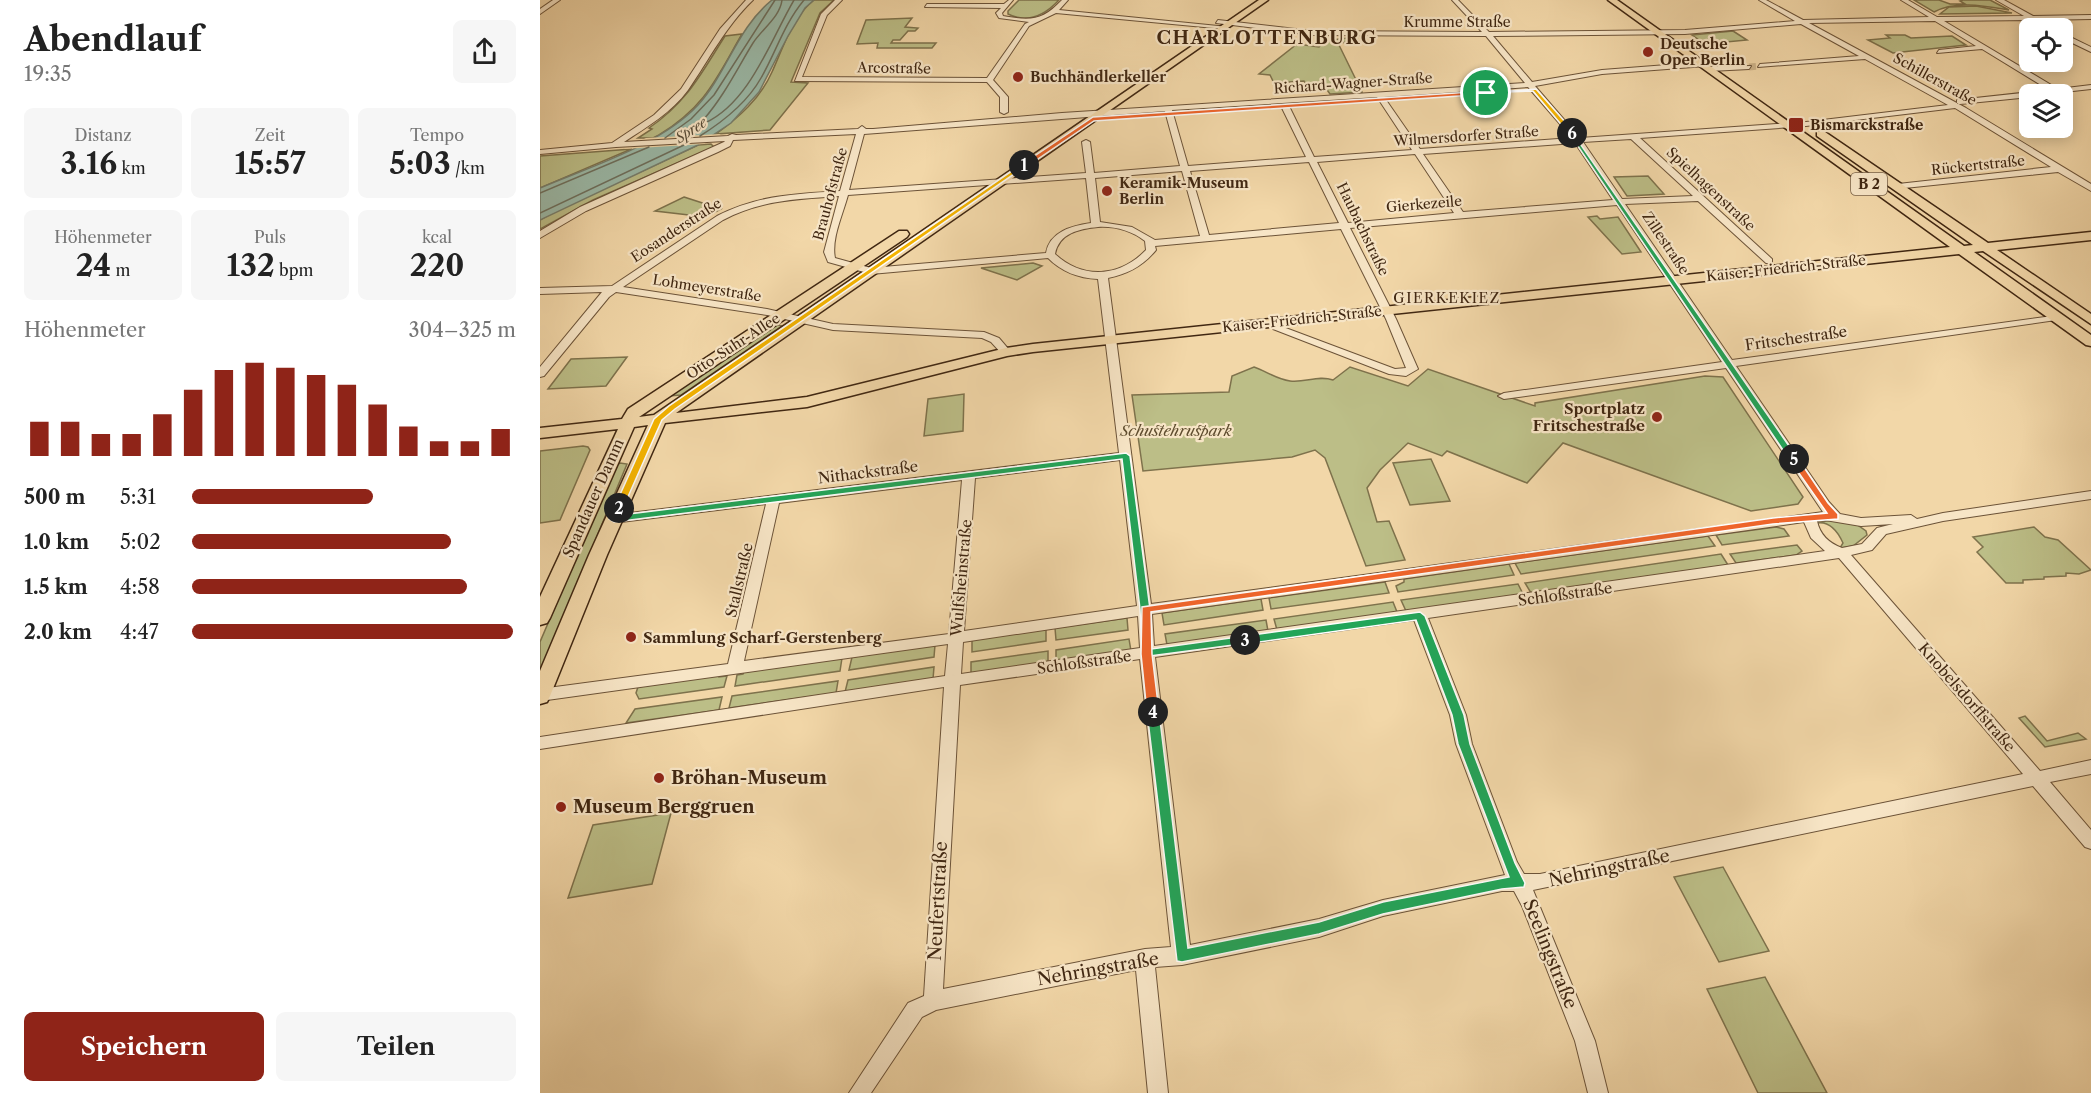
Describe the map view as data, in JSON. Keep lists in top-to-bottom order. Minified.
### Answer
{"streets":{"main road":["B 2","Kaiser-Friedrich-Straße","Otto-Suhr-Allee","Spandauer Damm"],"street":["Krumme Straße","Arcostraße","Schillerstraße","Richard-Wagner-Straße","Wilmersdorfer Straße","Rückertstraße","Spielhagenstraße","Brauhofstraße","Gierkezeile","Haubachstraße","Eosanderstraße","Zillestraße","Lohmeyerstraße","Fritschestraße","Nithackstraße","Wulfsheinstraße","Stallstraße","Schloßstraße","Knobelsdorffstraße","Nehringstraße","Neufertstraße","Seelingstraße"]},"crossings":[["Krumme Straße","Schillerstraße"],["Krumme Straße","B 2"],["Krumme Straße","Zillestraße"],["Krumme Straße","Otto-Suhr-Allee"],["Schillerstraße","Rückertstraße"],["Richard-Wagner-Straße","B 2"],["Richard-Wagner-Straße","Brauhofstraße"],["Richard-Wagner-Straße","Haubachstraße"],["Richard-Wagner-Straße","Zillestraße"],["Richard-Wagner-Straße","Otto-Suhr-Allee"],["Wilmersdorfer Straße","B 2"],["Wilmersdorfer Straße","Spielhagenstraße"],["Wilmersdorfer Straße","Haubachstraße"],["Wilmersdorfer Straße","Eosanderstraße"],["Wilmersdorfer Straße","Zillestraße"],["Wilmersdorfer Straße","Otto-Suhr-Allee"],["Rückertstraße","B 2"],["B 2","Kaiser-Friedrich-Straße"],["B 2","Fritschestraße"],["Spielhagenstraße","Gierkezeile"],["Spielhagenstraße","Kaiser-Friedrich-Straße"],["Brauhofstraße","Eosanderstraße"],["Brauhofstraße","Otto-Suhr-Allee"],["Gierkezeile","Haubachstraße"],["Gierkezeile","Zillestraße"],["Haubachstraße","Kaiser-Friedrich-Straße"],["Eosanderstraße","Lohmeyerstraße"],["Eosanderstraße","Otto-Suhr-Allee"],["Zillestraße","Kaiser-Friedrich-Straße"],["Zillestraße","Fritschestraße"],["Zillestraße","Schloßstraße"],["Kaiser-Friedrich-Straße","Lohmeyerstraße"],["Kaiser-Friedrich-Straße","Otto-Suhr-Allee"],["Kaiser-Friedrich-Straße","Spandauer Damm"],["Lohmeyerstraße","Otto-Suhr-Allee"],["Otto-Suhr-Allee","Spandauer Damm"],["Nithackstraße","Spandauer Damm"],["Nithackstraße","Wulfsheinstraße"],["Nithackstraße","Stallstraße"],["Spandauer Damm","Schloßstraße"],["Wulfsheinstraße","Schloßstraße"],["Wulfsheinstraße","Neufertstraße"],["Stallstraße","Schloßstraße"],["Schloßstraße","Knobelsdorffstraße"],["Schloßstraße","Neufertstraße"],["Schloßstraße","Seelingstraße"],["Knobelsdorffstraße","Nehringstraße"],["Nehringstraße","Neufertstraße"],["Nehringstraße","Seelingstraße"]],"districts":["CHARLOTTENBURG","GIERKEKIEZ"],"water":["Spree"],"parks":["Schustehruspark"],"places":{"other":["Deutsche Oper Berlin","Buchhändlerkeller","Keramik-Museum Berlin","Sportplatz Fritschestraße","Sammlung Scharf-Gerstenberg","Bröhan-Museum","Museum Berggruen"],"transit":["Bismarckstraße"]},"page":{"heading":["Abendlauf","19:35"],"stats":[["Distanz","3.16 km"],["Zeit","15:57"],["Tempo","5:03 /km"],["Höhenmeter","24 m"],["Puls","132 bpm"],["kcal","220"]],"pins":["6","1","5","2","3","4"],"chart":["Höhenmeter","304–325 m"],"list":[{"name":"500 m","note":"5:31"},{"name":"1.0 km","note":"5:02"},{"name":"1.5 km","note":"4:58"},{"name":"2.0 km","note":"4:47"}],"buttons":["Speichern","Teilen"]}}
